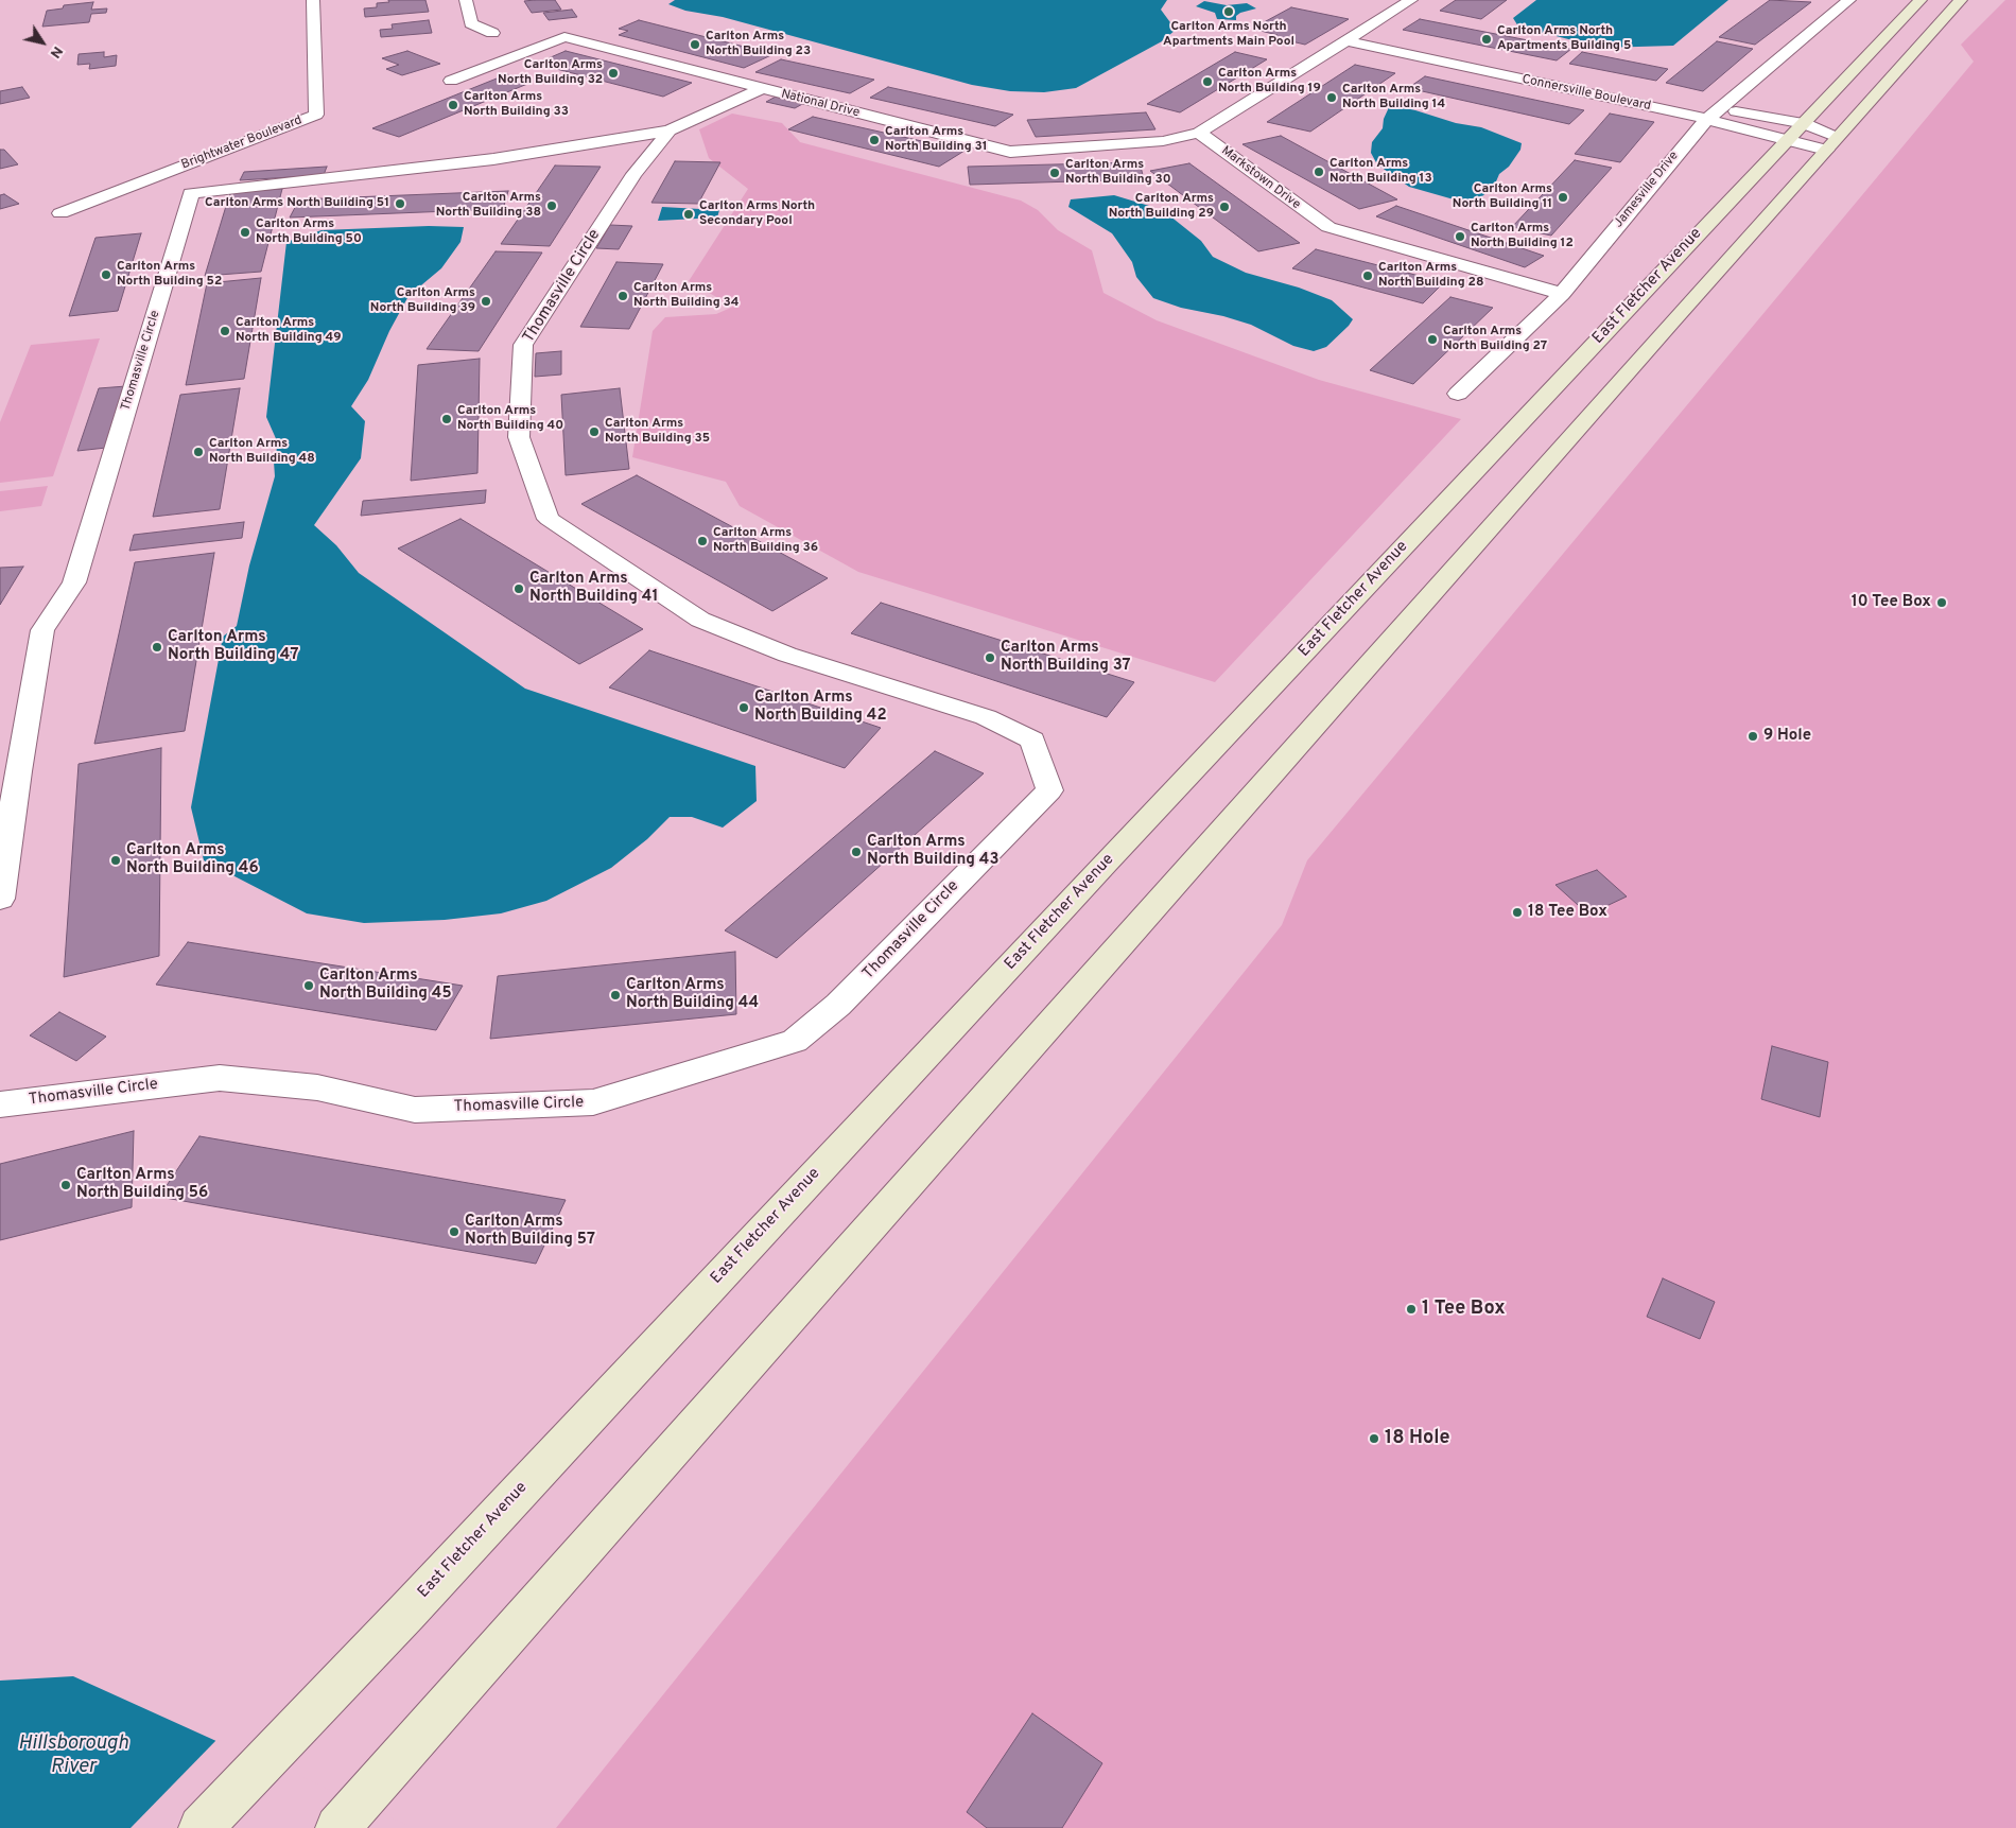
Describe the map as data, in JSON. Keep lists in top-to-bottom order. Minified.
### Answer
{"streets":{"main road":["East Fletcher Avenue"],"street":["Connersville Boulevard","National Drive","Brightwater Boulevard","Markstown Drive","Jamesville Drive","Thomasville Circle"]},"crossings":[["Connersville Boulevard","Jamesville Drive"],["Connersville Boulevard","East Fletcher Avenue"],["National Drive","Markstown Drive"],["National Drive","Thomasville Circle"],["Markstown Drive","Jamesville Drive"]],"water":["Hillsborough River"],"places":["Carlton Arms North Apartments Main Pool","Carlton Arms North Apartments Building 5","Carlton Arms North Building 23","Carlton Arms North Building 32","Carlton Arms North Building 19","Carlton Arms North Building 14","Carlton Arms North Building 33","Carlton Arms North Building 31","Carlton Arms North Building 13","Carlton Arms North Building 30","Carlton Arms North Building 11","Carlton Arms North Building 51","Carlton Arms North Building 38","Carlton Arms North Building 29","Carlton Arms North Secondary Pool","Carlton Arms North Building 50","Carlton Arms North Building 12","Carlton Arms North Building 52","Carlton Arms North Building 28","Carlton Arms North Building 34","Carlton Arms North Building 39","Carlton Arms North Building 49","Carlton Arms North Building 27","Carlton Arms North Building 40","Carlton Arms North Building 35","Carlton Arms North Building 48","Carlton Arms North Building 36","Carlton Arms North Building 41","10 Tee Box","Carlton Arms North Building 47","Carlton Arms North Building 37","Carlton Arms North Building 42","9 Hole","Carlton Arms North Building 43","Carlton Arms North Building 46","18 Tee Box","Carlton Arms North Building 45","Carlton Arms North Building 44","Carlton Arms North Building 56","Carlton Arms North Building 57","1 Tee Box","18 Hole"],"north":"bottom right"}
